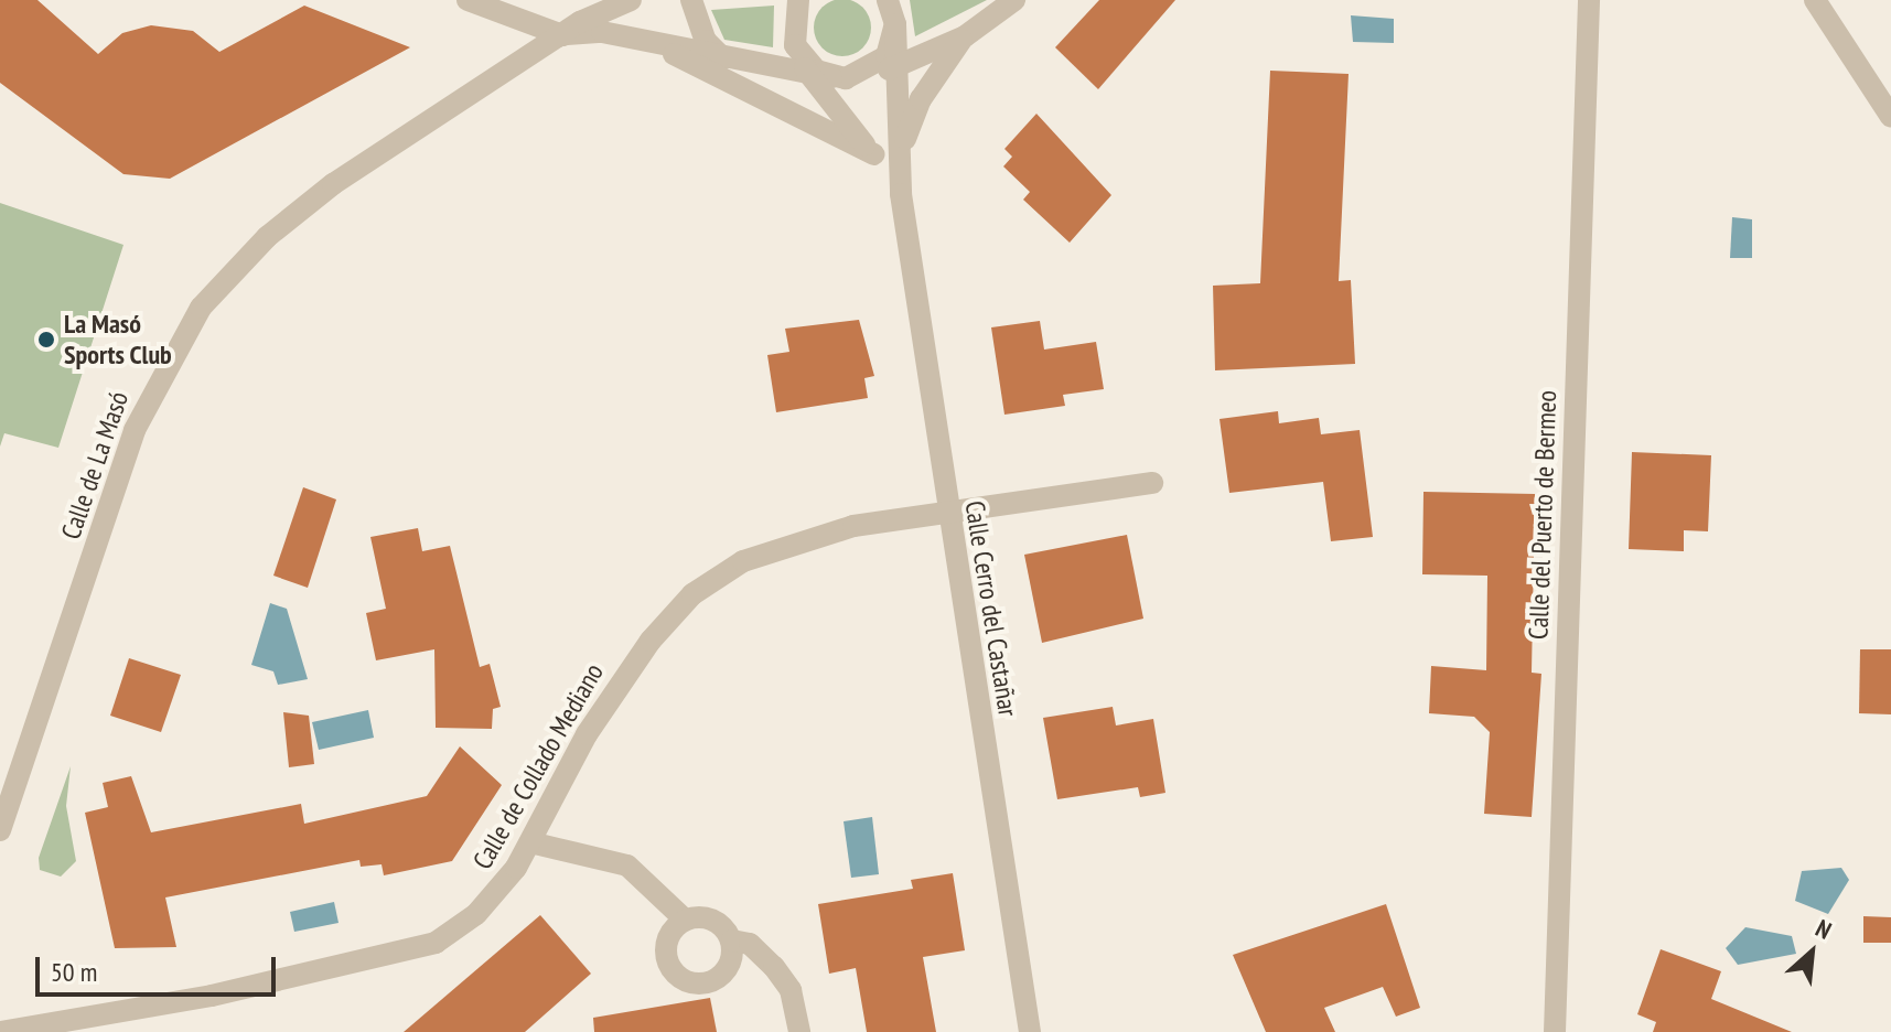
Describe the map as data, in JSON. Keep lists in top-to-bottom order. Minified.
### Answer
{"streets":{"street":["Calle de La Masó","Calle del Puerto de Bermeo","Calle Cerro del Castañar","Calle de Collado Mediano"]},"crossings":[["Calle de La Masó","Calle Cerro del Castañar"],["Calle Cerro del Castañar","Calle de Collado Mediano"]],"places":["La Masó Sports Club"],"scale_bar":"50 m","north":"top right"}
